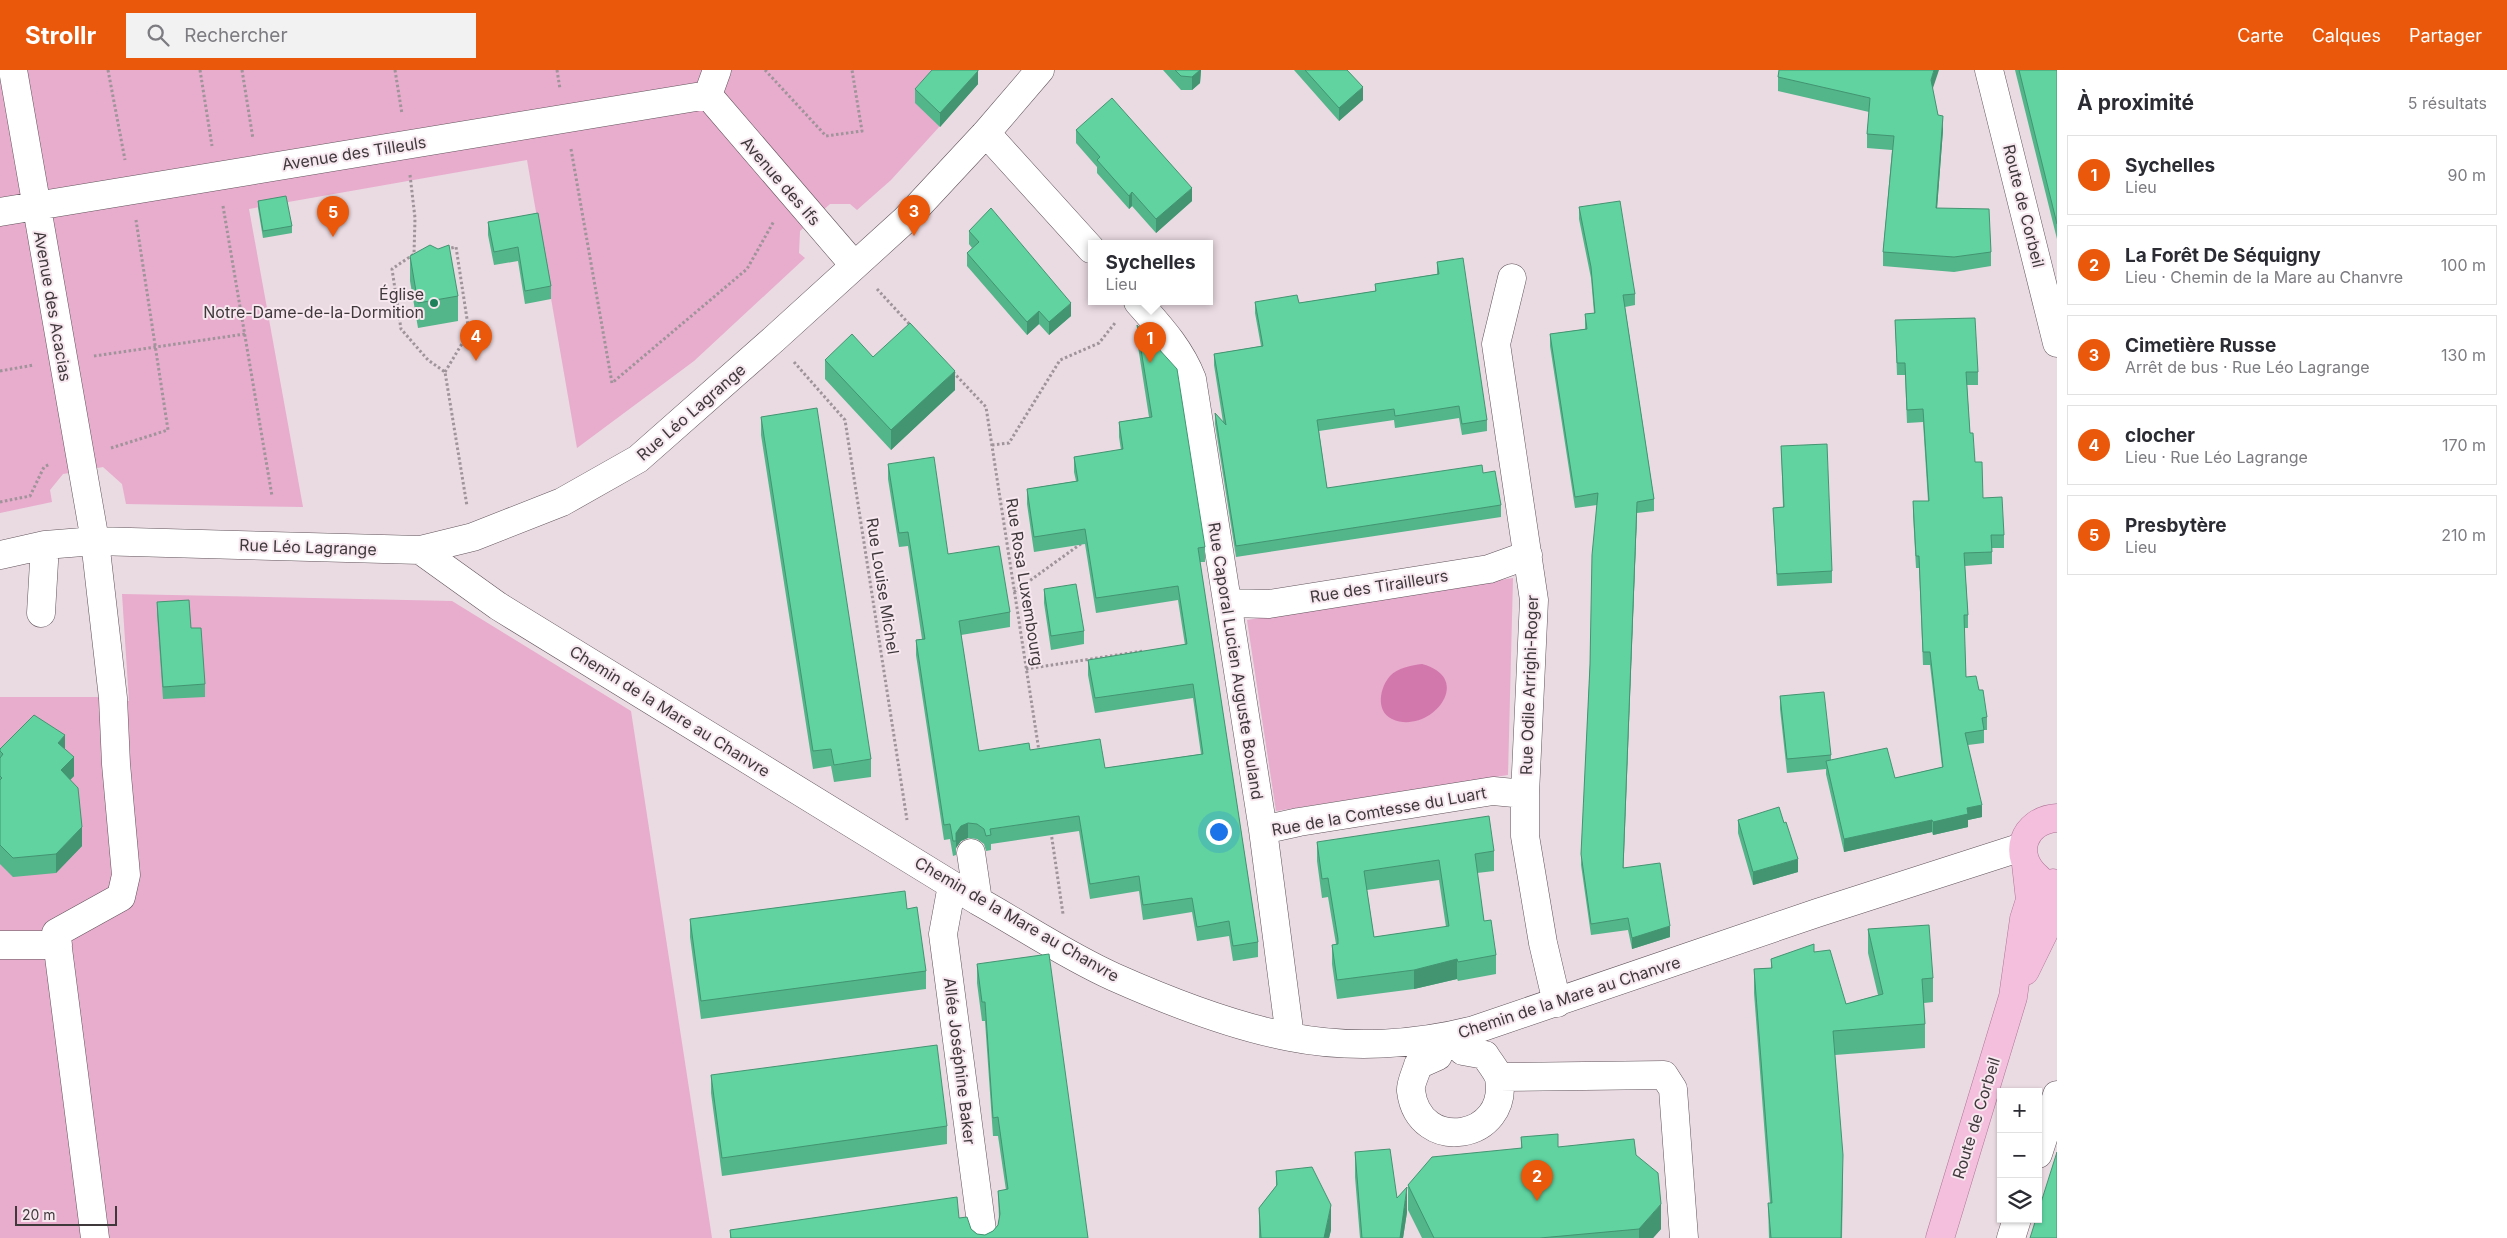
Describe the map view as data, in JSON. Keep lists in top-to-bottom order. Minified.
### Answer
{"streets":{"main road":["Route de Corbeil"],"street":["Avenue des Tilleuls","Avenue des Ifs","Avenue des Acacias","Rue Léo Lagrange","Rue des Tirailleurs","Rue Caporal Lucien Auguste Bouland","Rue Odile Arrighi-Roger","Chemin de la Mare au Chanvre","Rue de la Comtesse du Luart","Allée Joséphine Baker"],"path":["Rue Rosa Luxembourg","Rue Louise Michel"]},"crossings":[["Avenue des Tilleuls","Avenue des Ifs"],["Avenue des Tilleuls","Avenue des Acacias"],["Avenue des Ifs","Rue Léo Lagrange"],["Route de Corbeil","Chemin de la Mare au Chanvre"],["Avenue des Acacias","Rue Léo Lagrange"],["Rue Léo Lagrange","Rue Louise Michel"],["Rue Léo Lagrange","Chemin de la Mare au Chanvre"],["Rue Louise Michel","Chemin de la Mare au Chanvre"],["Rue des Tirailleurs","Rue Caporal Lucien Auguste Bouland"],["Rue des Tirailleurs","Rue Odile Arrighi-Roger"],["Rue Caporal Lucien Auguste Bouland","Chemin de la Mare au Chanvre"],["Rue Caporal Lucien Auguste Bouland","Rue de la Comtesse du Luart"],["Rue Odile Arrighi-Roger","Chemin de la Mare au Chanvre"],["Rue Odile Arrighi-Roger","Rue de la Comtesse du Luart"],["Chemin de la Mare au Chanvre","Allée Joséphine Baker"]],"places":["Église Notre-Dame-de-la-Dormition"],"scale_bar":"20 m","page":{"header":"Strollr","search":"Rechercher","nav":["Carte","Calques","Partager"],"heading":["À proximité","5 résultats"],"list":[{"mark":"1","name":"Sychelles","note":"Lieu","value":"90 m"},{"mark":"2","name":"La Forêt De Séquigny","note":"Lieu · Chemin de la Mare au Chanvre","value":"100 m"},{"mark":"3","name":"Cimetière Russe","note":"Arrêt de bus · Rue Léo Lagrange","value":"130 m"},{"mark":"4","name":"clocher","note":"Lieu · Rue Léo Lagrange","value":"170 m"},{"mark":"5","name":"Presbytère","note":"Lieu","value":"210 m"}],"pins":["3","5","4","1","2"],"popup":["Sychelles","Lieu"],"map_buttons":["+","−"],"scale":"20 m"}}
